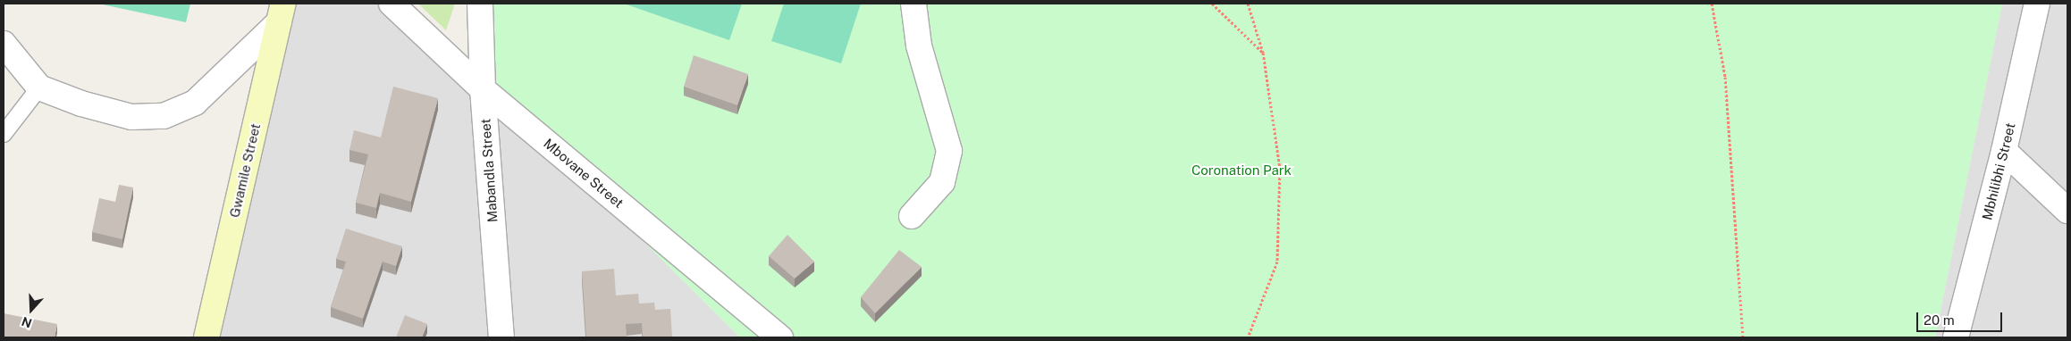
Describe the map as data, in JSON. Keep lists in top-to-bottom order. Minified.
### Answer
{"streets":{"main road":["Gwamile Street"],"street":["Mabandla Street","Mbhilibhi Street","Mbovane Street"]},"crossings":[["Mabandla Street","Mbovane Street"]],"parks":["Coronation Park"],"scale_bar":"20 m","north":"bottom"}
